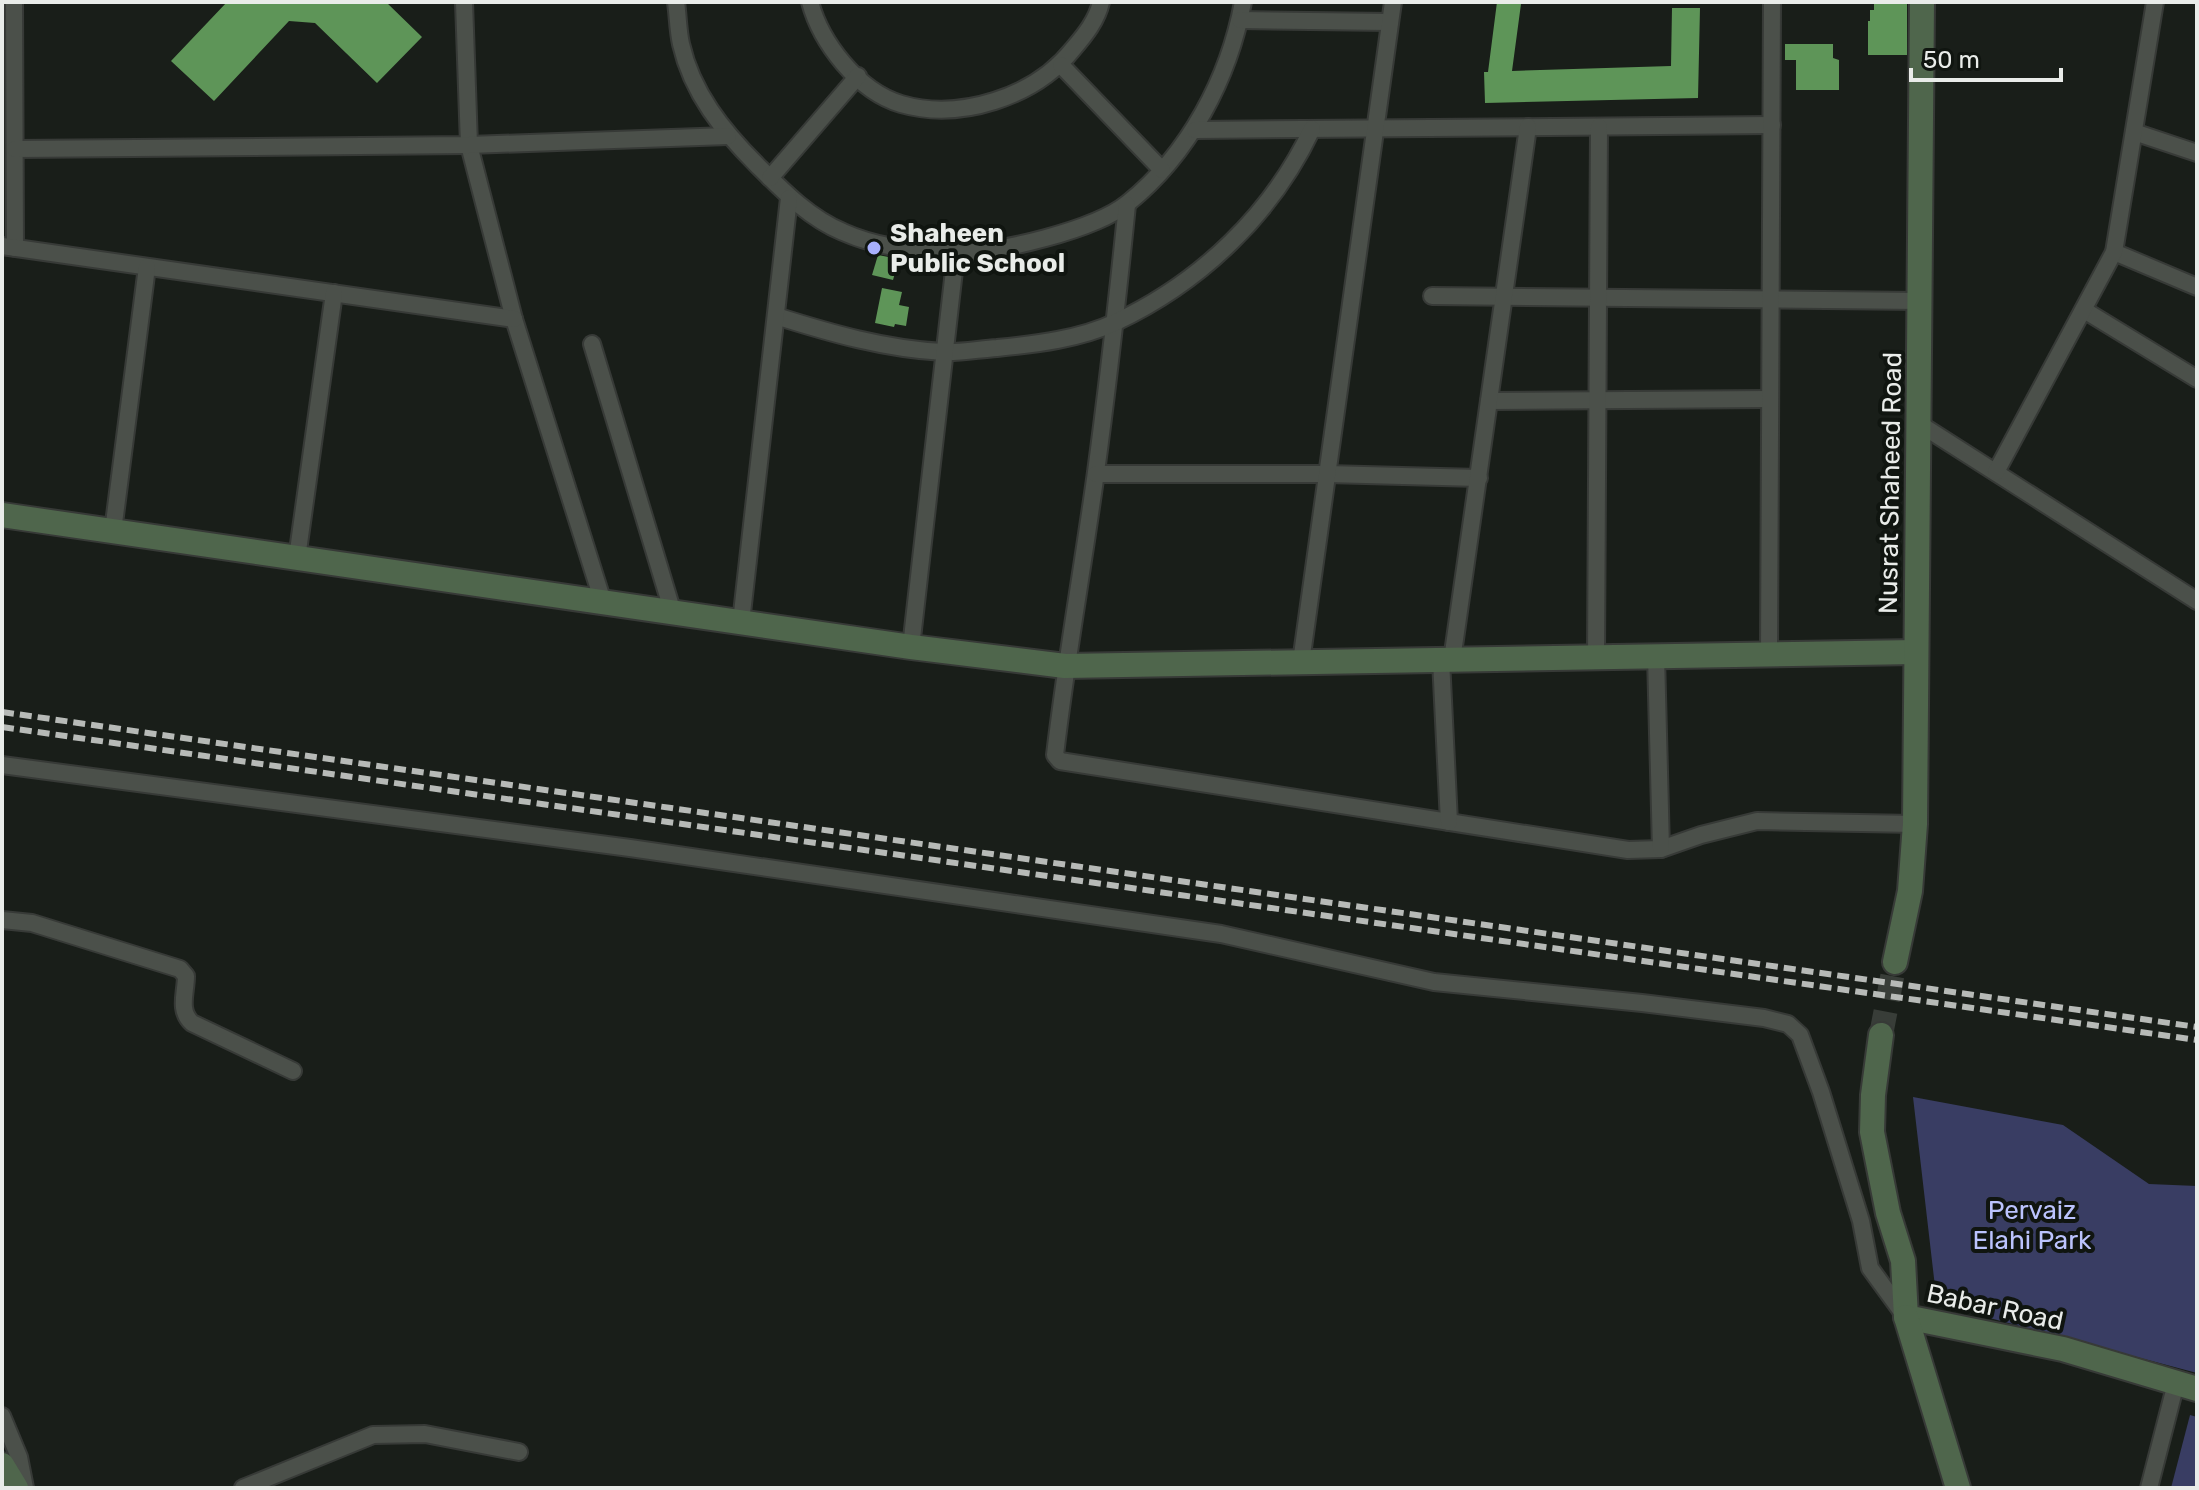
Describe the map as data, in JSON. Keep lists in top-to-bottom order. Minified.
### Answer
{"streets":{"street":["Nusrat Shaheed Road","Babar Road"]},"parks":["Pervaiz Elahi Park"],"places":["Shaheen Public School"],"scale_bar":"50 m"}
